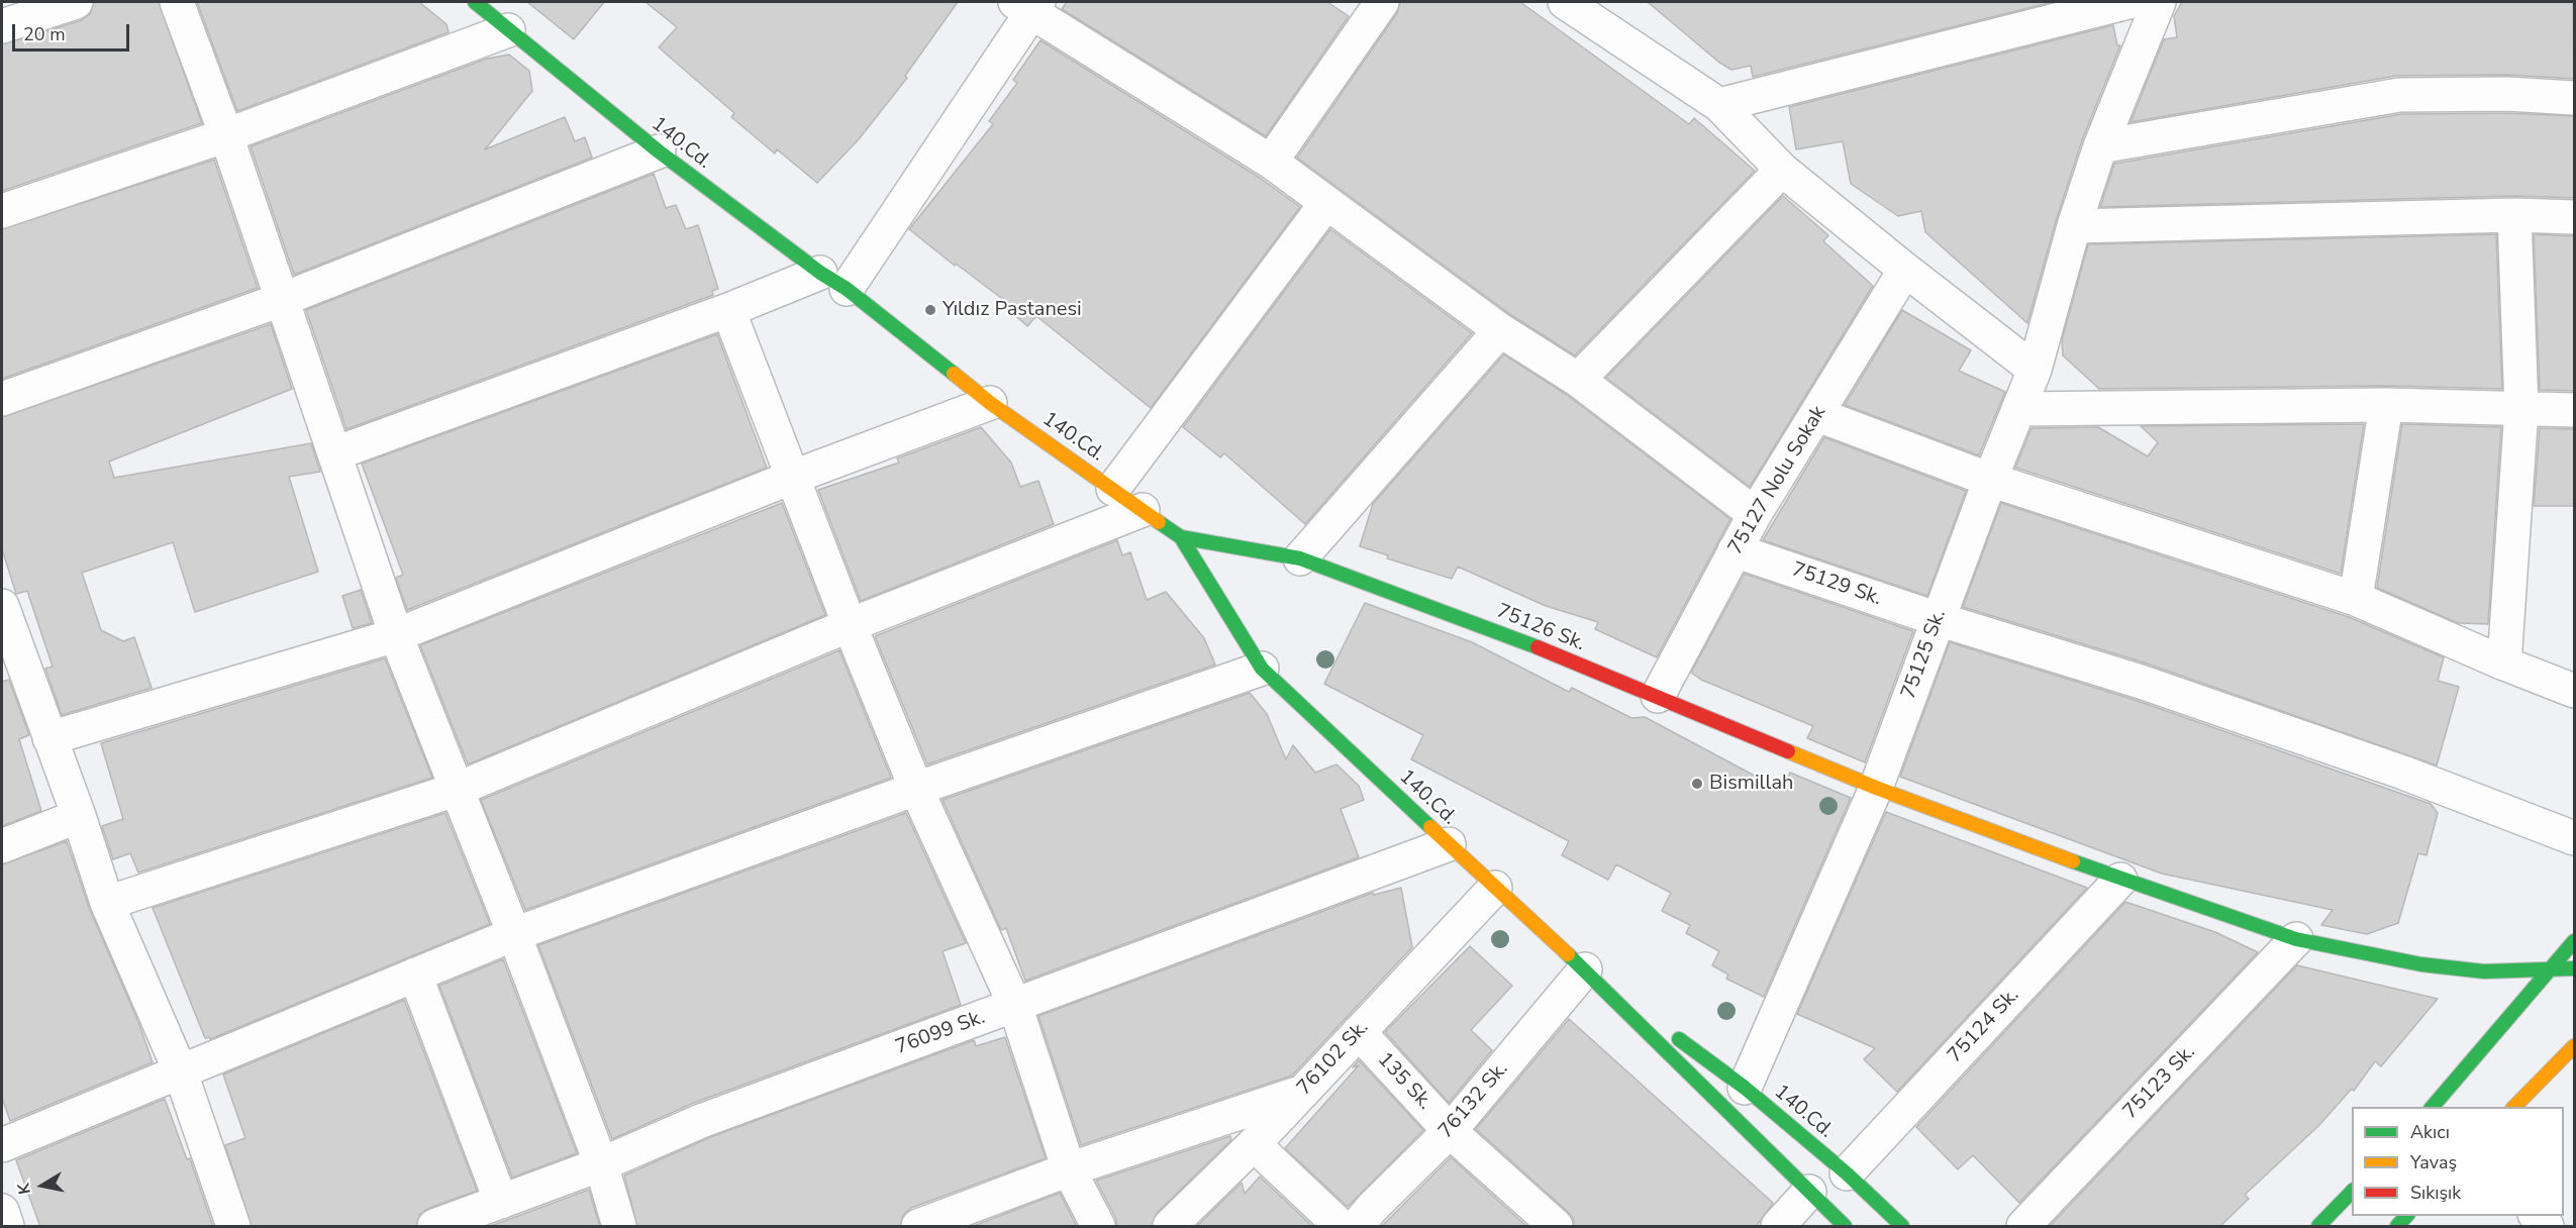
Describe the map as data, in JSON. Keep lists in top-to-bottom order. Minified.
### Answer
{"streets":{"street":["140.Cd.","75127 Nolu Sokak","75129 Sk.","75126 Sk.","75125 Sk.","75124 Sk.","76099 Sk.","76102 Sk.","135 Sk.","75123 Sk.","76132 Sk."]},"crossings":[["140.Cd.","75126 Sk."],["140.Cd.","75125 Sk."],["140.Cd.","75124 Sk."],["140.Cd.","76099 Sk."],["140.Cd.","76102 Sk."],["140.Cd.","76132 Sk."],["75127 Nolu Sokak","75129 Sk."],["75127 Nolu Sokak","75126 Sk."],["75129 Sk.","75125 Sk."],["75126 Sk.","75125 Sk."],["75126 Sk.","75124 Sk."],["75126 Sk.","75123 Sk."],["76102 Sk.","135 Sk."],["135 Sk.","76132 Sk."]],"places":["Yıldız Pastanesi","Bismillah"],"legend":["Akıcı","Yavaş","Sıkışık"],"scale_bar":"20 m","north":"left"}
